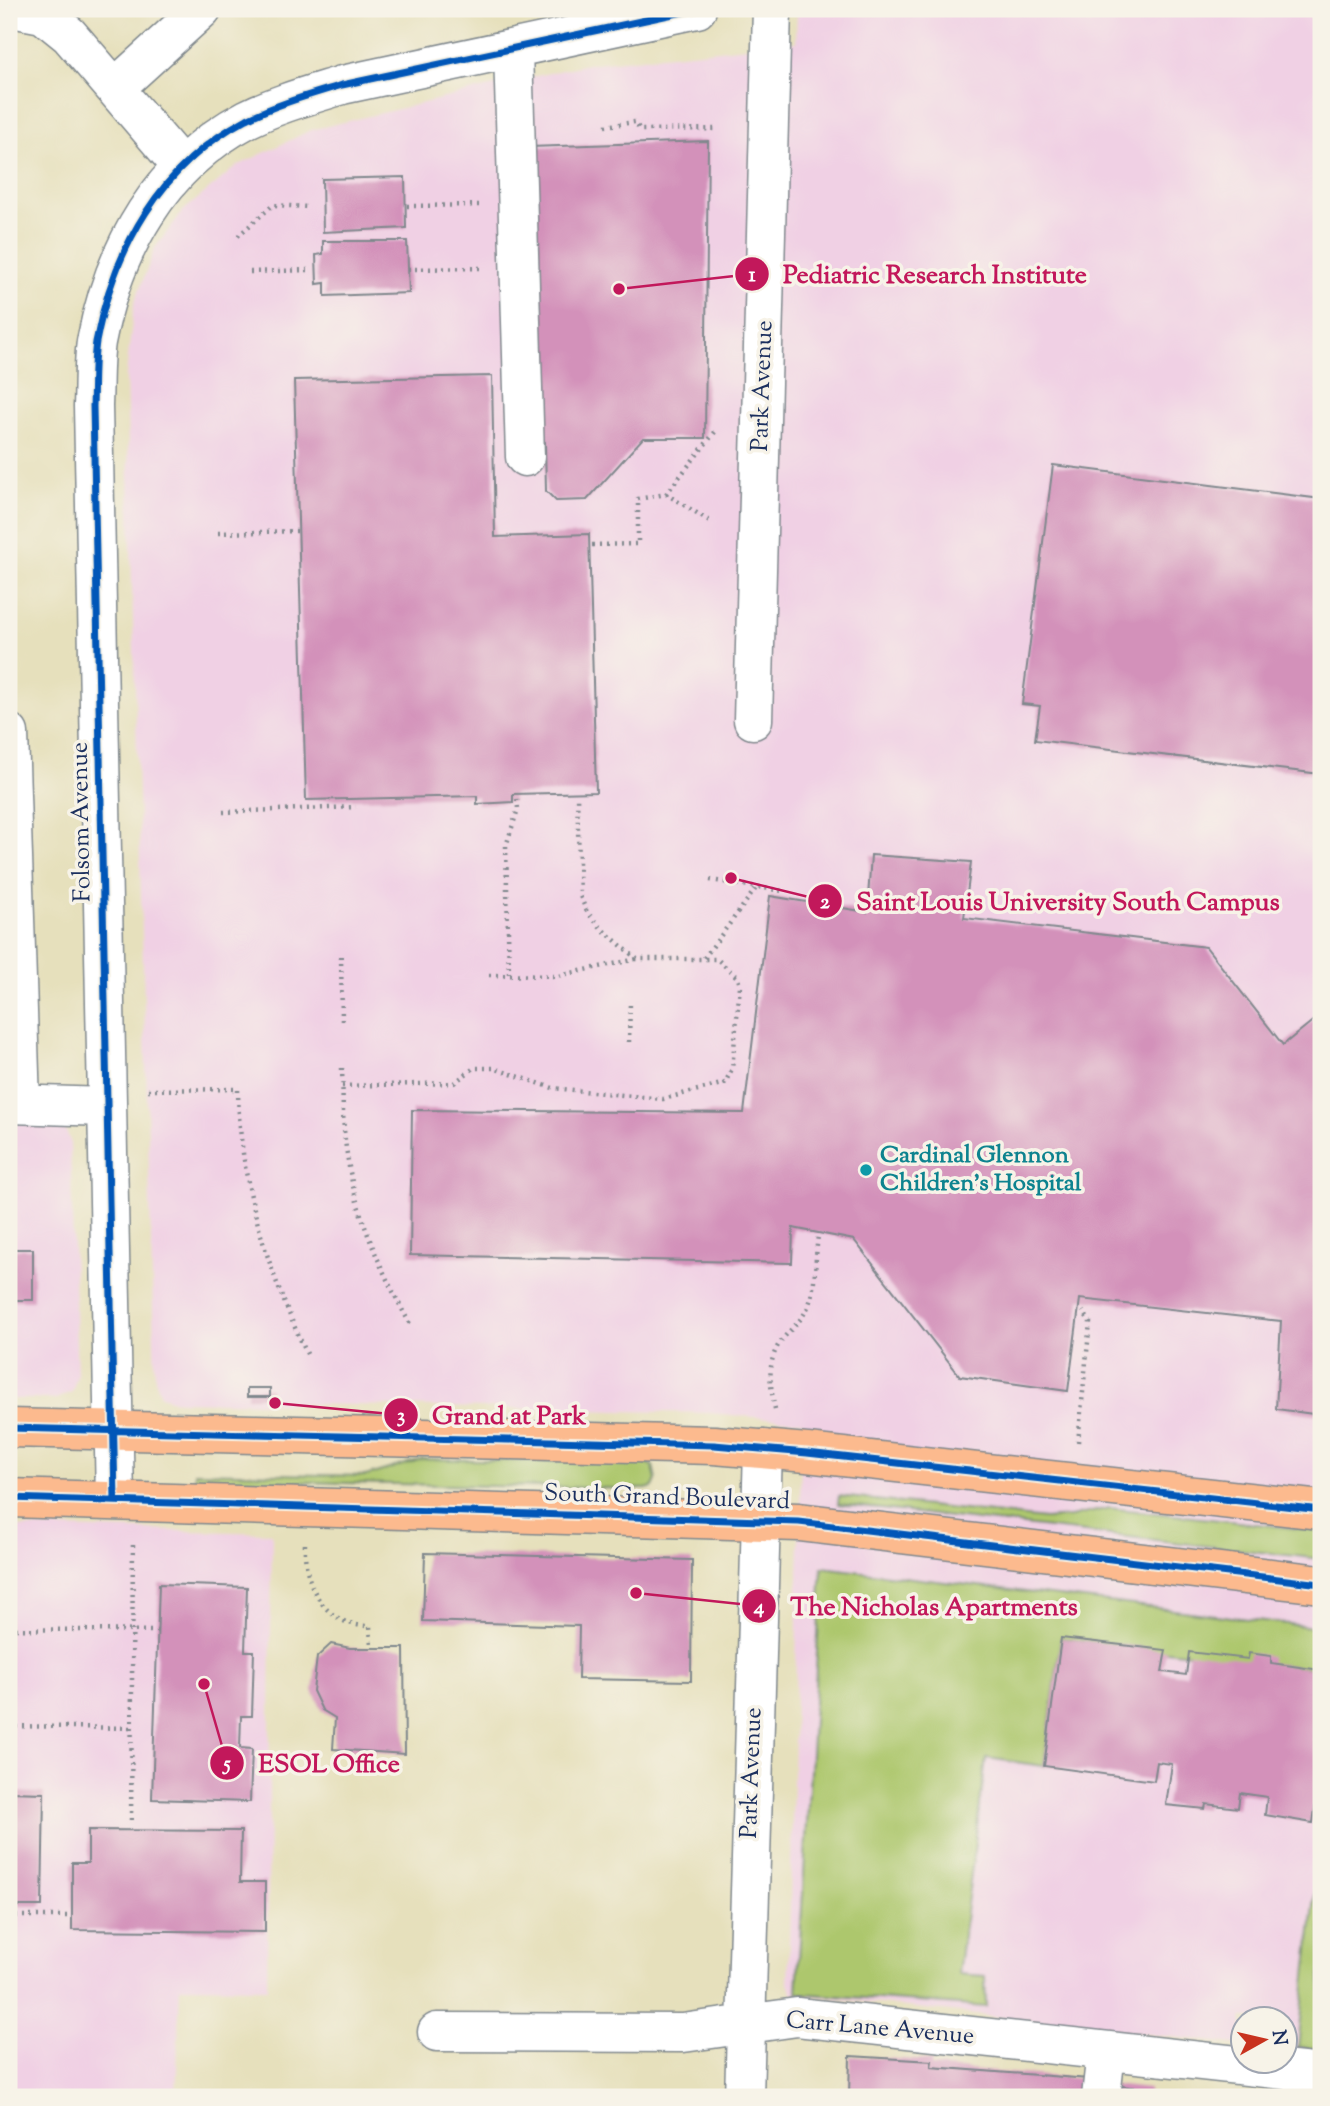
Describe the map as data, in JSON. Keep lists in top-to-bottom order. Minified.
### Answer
{"streets":{"main road":["South Grand Boulevard"],"street":["Park Avenue","Folsom Avenue","Carr Lane Avenue"]},"crossings":[["Park Avenue","South Grand Boulevard"],["Park Avenue","Carr Lane Avenue"],["Folsom Avenue","South Grand Boulevard"]],"places":["Pediatric Research Institute","Saint Louis University South Campus","Cardinal Glennon Children's Hospital","Grand at Park","The Nicholas Apartments","ESOL Office"],"north":"right"}
